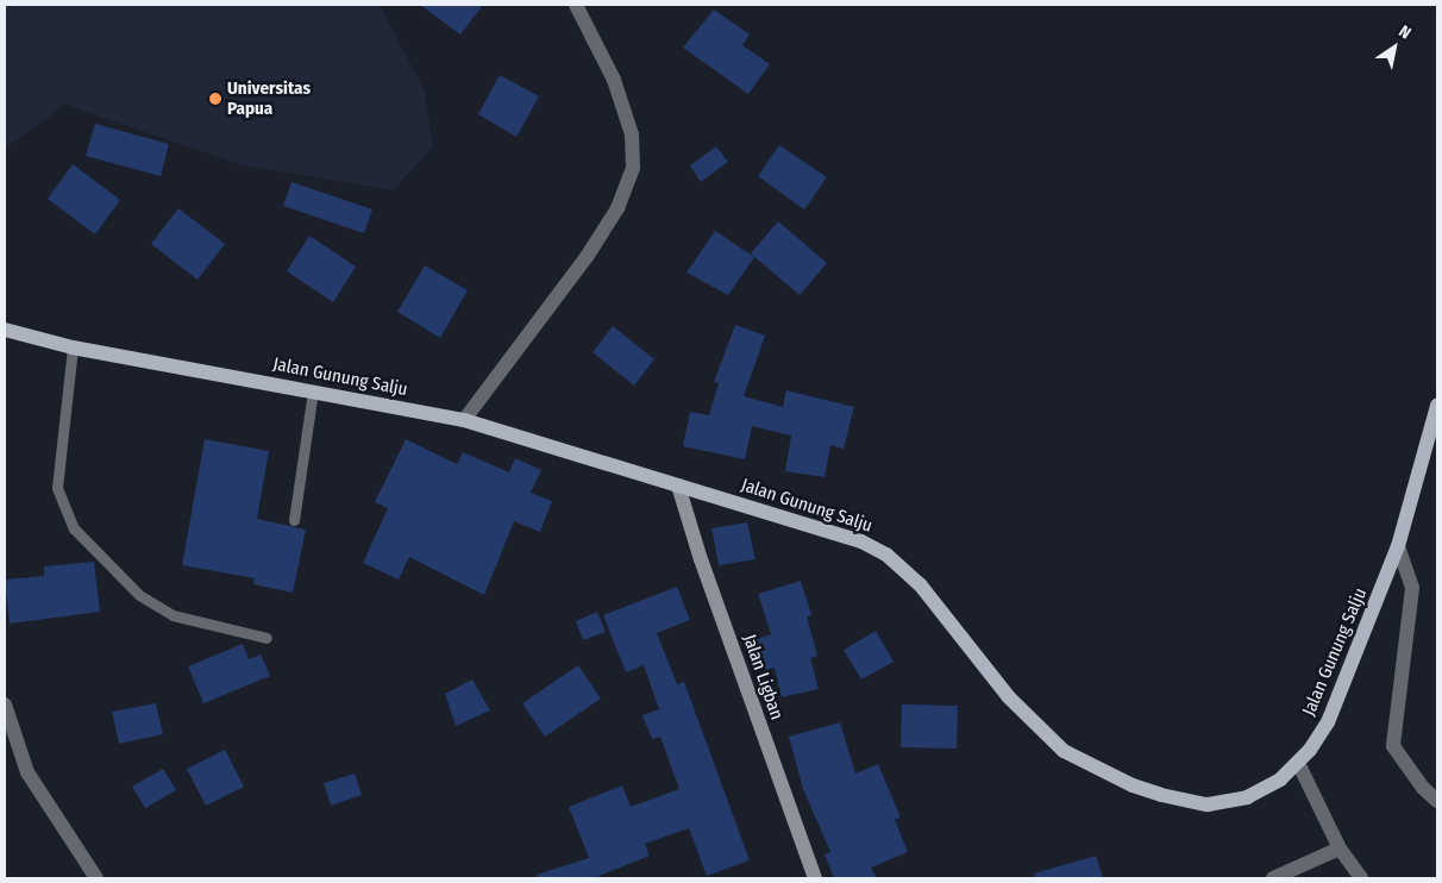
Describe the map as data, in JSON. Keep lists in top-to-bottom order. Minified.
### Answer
{"streets":{"main road":["Jalan Gunung Salju","Jalan Ligban"]},"crossings":[["Jalan Gunung Salju","Jalan Ligban"]],"places":["Universitas Papua"],"north":"top right"}
